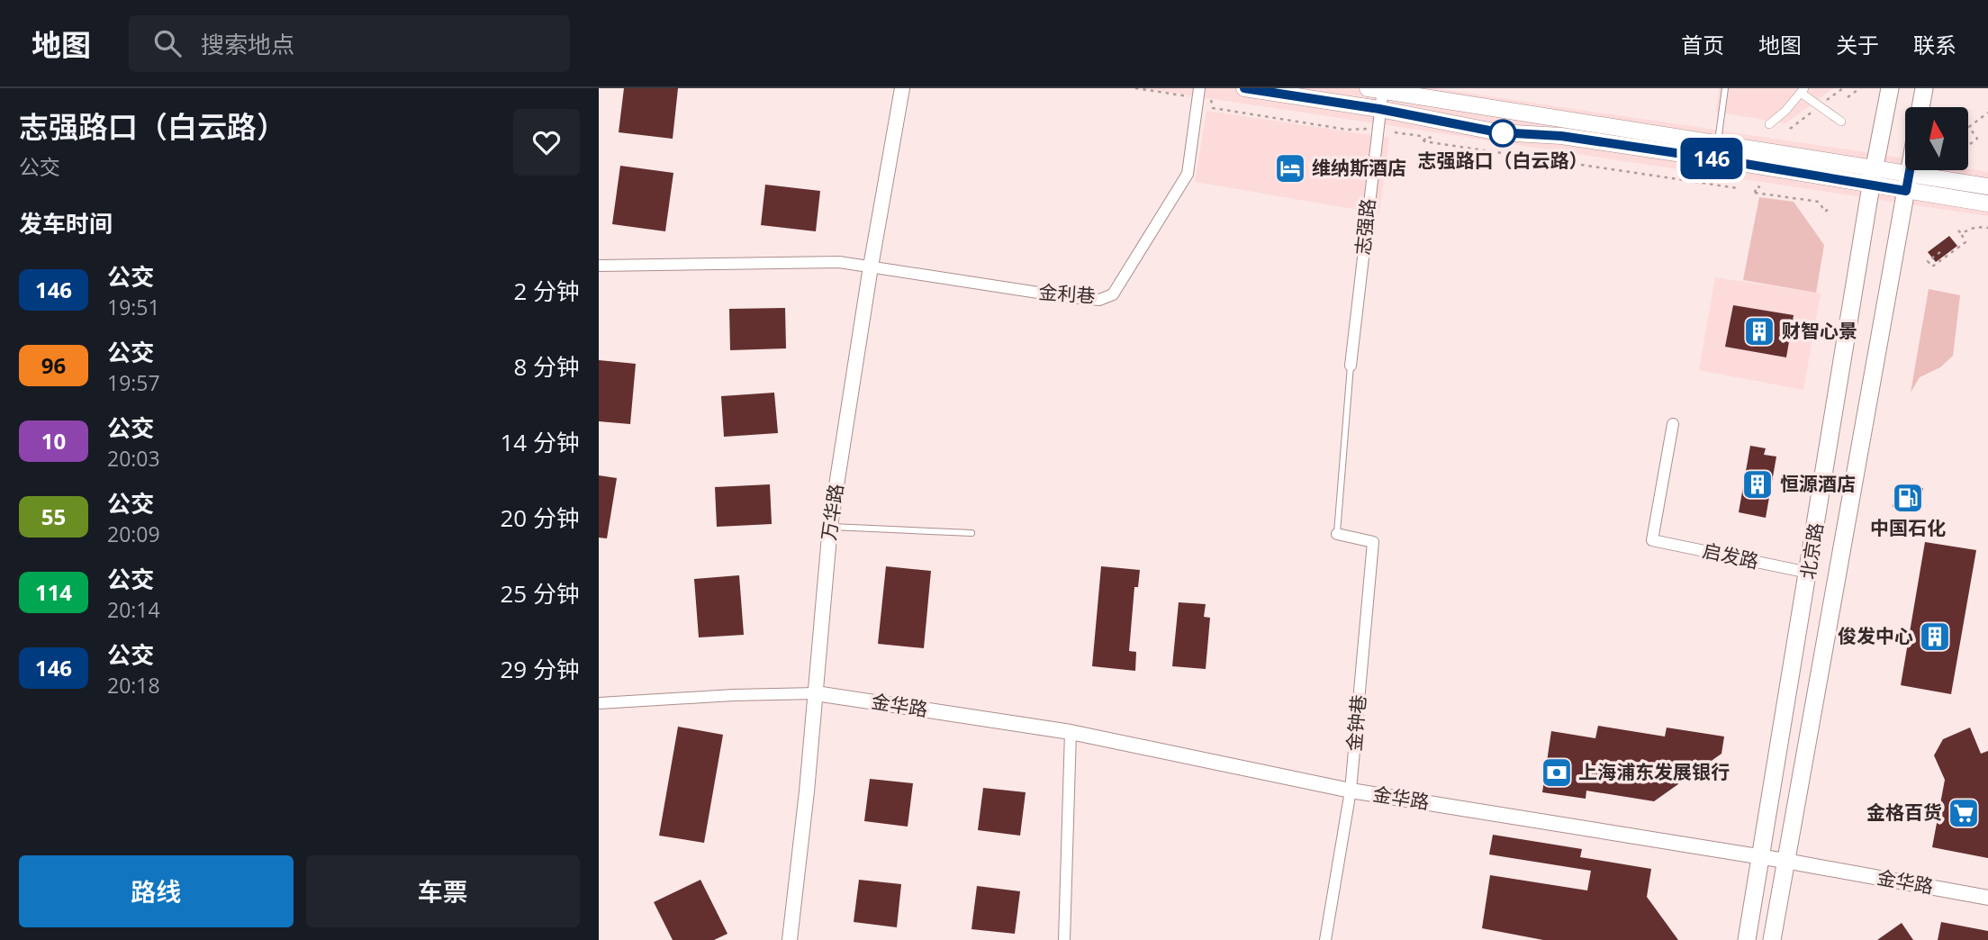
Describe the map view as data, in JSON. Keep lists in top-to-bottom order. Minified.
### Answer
{"streets":{"main road":["北京路"],"street":["志强路","金利巷","万华路","启发路","金华路","金钟巷"]},"crossings":[["金利巷","万华路"],["万华路","金华路"],["北京路","启发路"],["北京路","金华路"],["金华路","金钟巷"]],"places":{"other":["志强路口（白云路）"],"hotel":["维纳斯酒店"],"building":["财智心景","恒源酒店","俊发中心"],"fuel station":["中国石化"],"bank":["上海浦东发展银行"],"supermarket":["金格百货"]},"lines":["bus line 146"],"north":"top","page":{"header":"地图","search":"搜索地点","nav":["首页","地图","关于","联系"],"heading":[["志强路口（白云路）","公交"],"发车时间"],"on_map":"146","list":[{"mark":"146","name":"公交","note":"19:51","value":"2 分钟"},{"mark":"96","name":"公交","note":"19:57","value":"8 分钟"},{"mark":"10","name":"公交","note":"20:03","value":"14 分钟"},{"mark":"55","name":"公交","note":"20:09","value":"20 分钟"},{"mark":"114","name":"公交","note":"20:14","value":"25 分钟"},{"mark":"146","name":"公交","note":"20:18","value":"29 分钟"}],"buttons":["路线","车票"]}}
